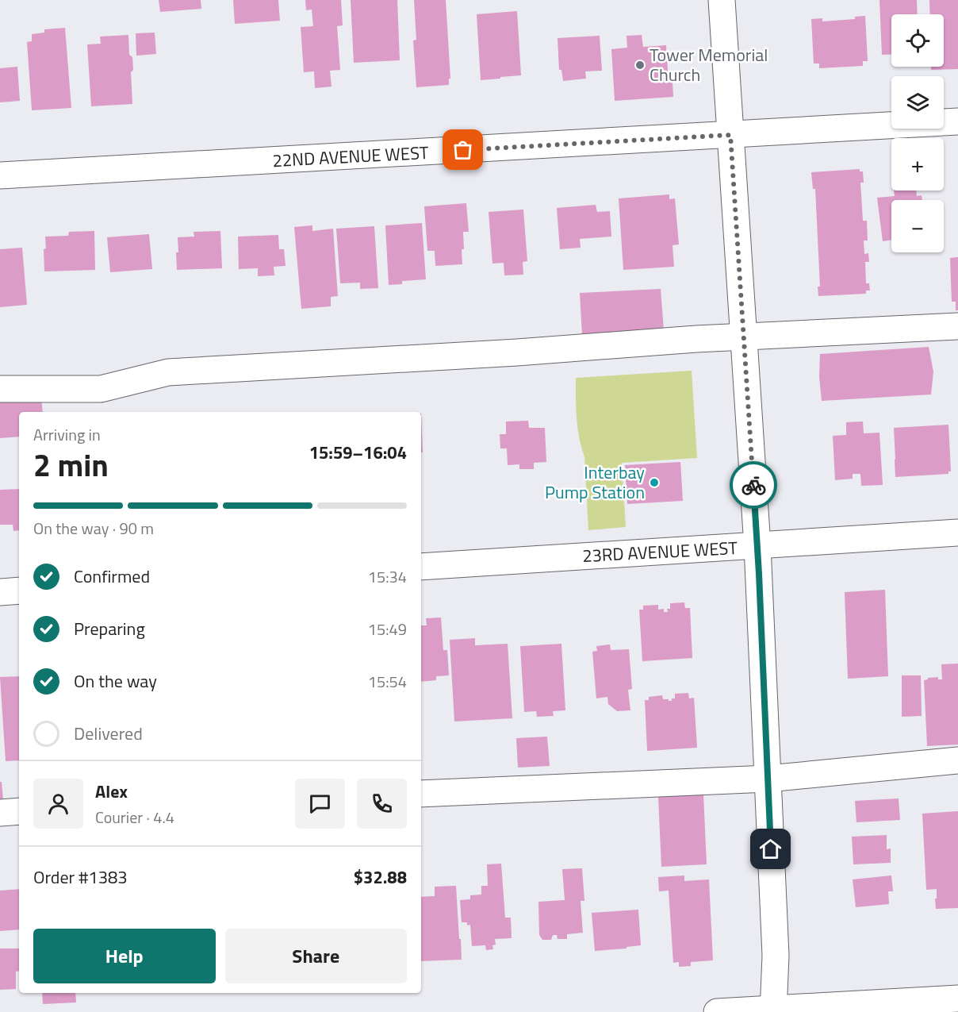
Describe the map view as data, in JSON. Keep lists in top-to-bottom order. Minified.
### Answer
{"streets":{"street":["22ND AVENUE WEST","23RD AVENUE WEST"]},"places":["Tower Memorial Church","Interbay Pump Station"],"page":{"map_buttons":["+","−"],"heading":["2 min","Arriving in","15:59–16:04"],"panel":["Alex","Courier · 4.4","Order #1383","$32.88"],"bar":"On the way · 90 m","list":[["Confirmed","15:34"],["Preparing","15:49"],["On the way","15:54"],"Delivered"],"buttons":["Help","Share"]}}
